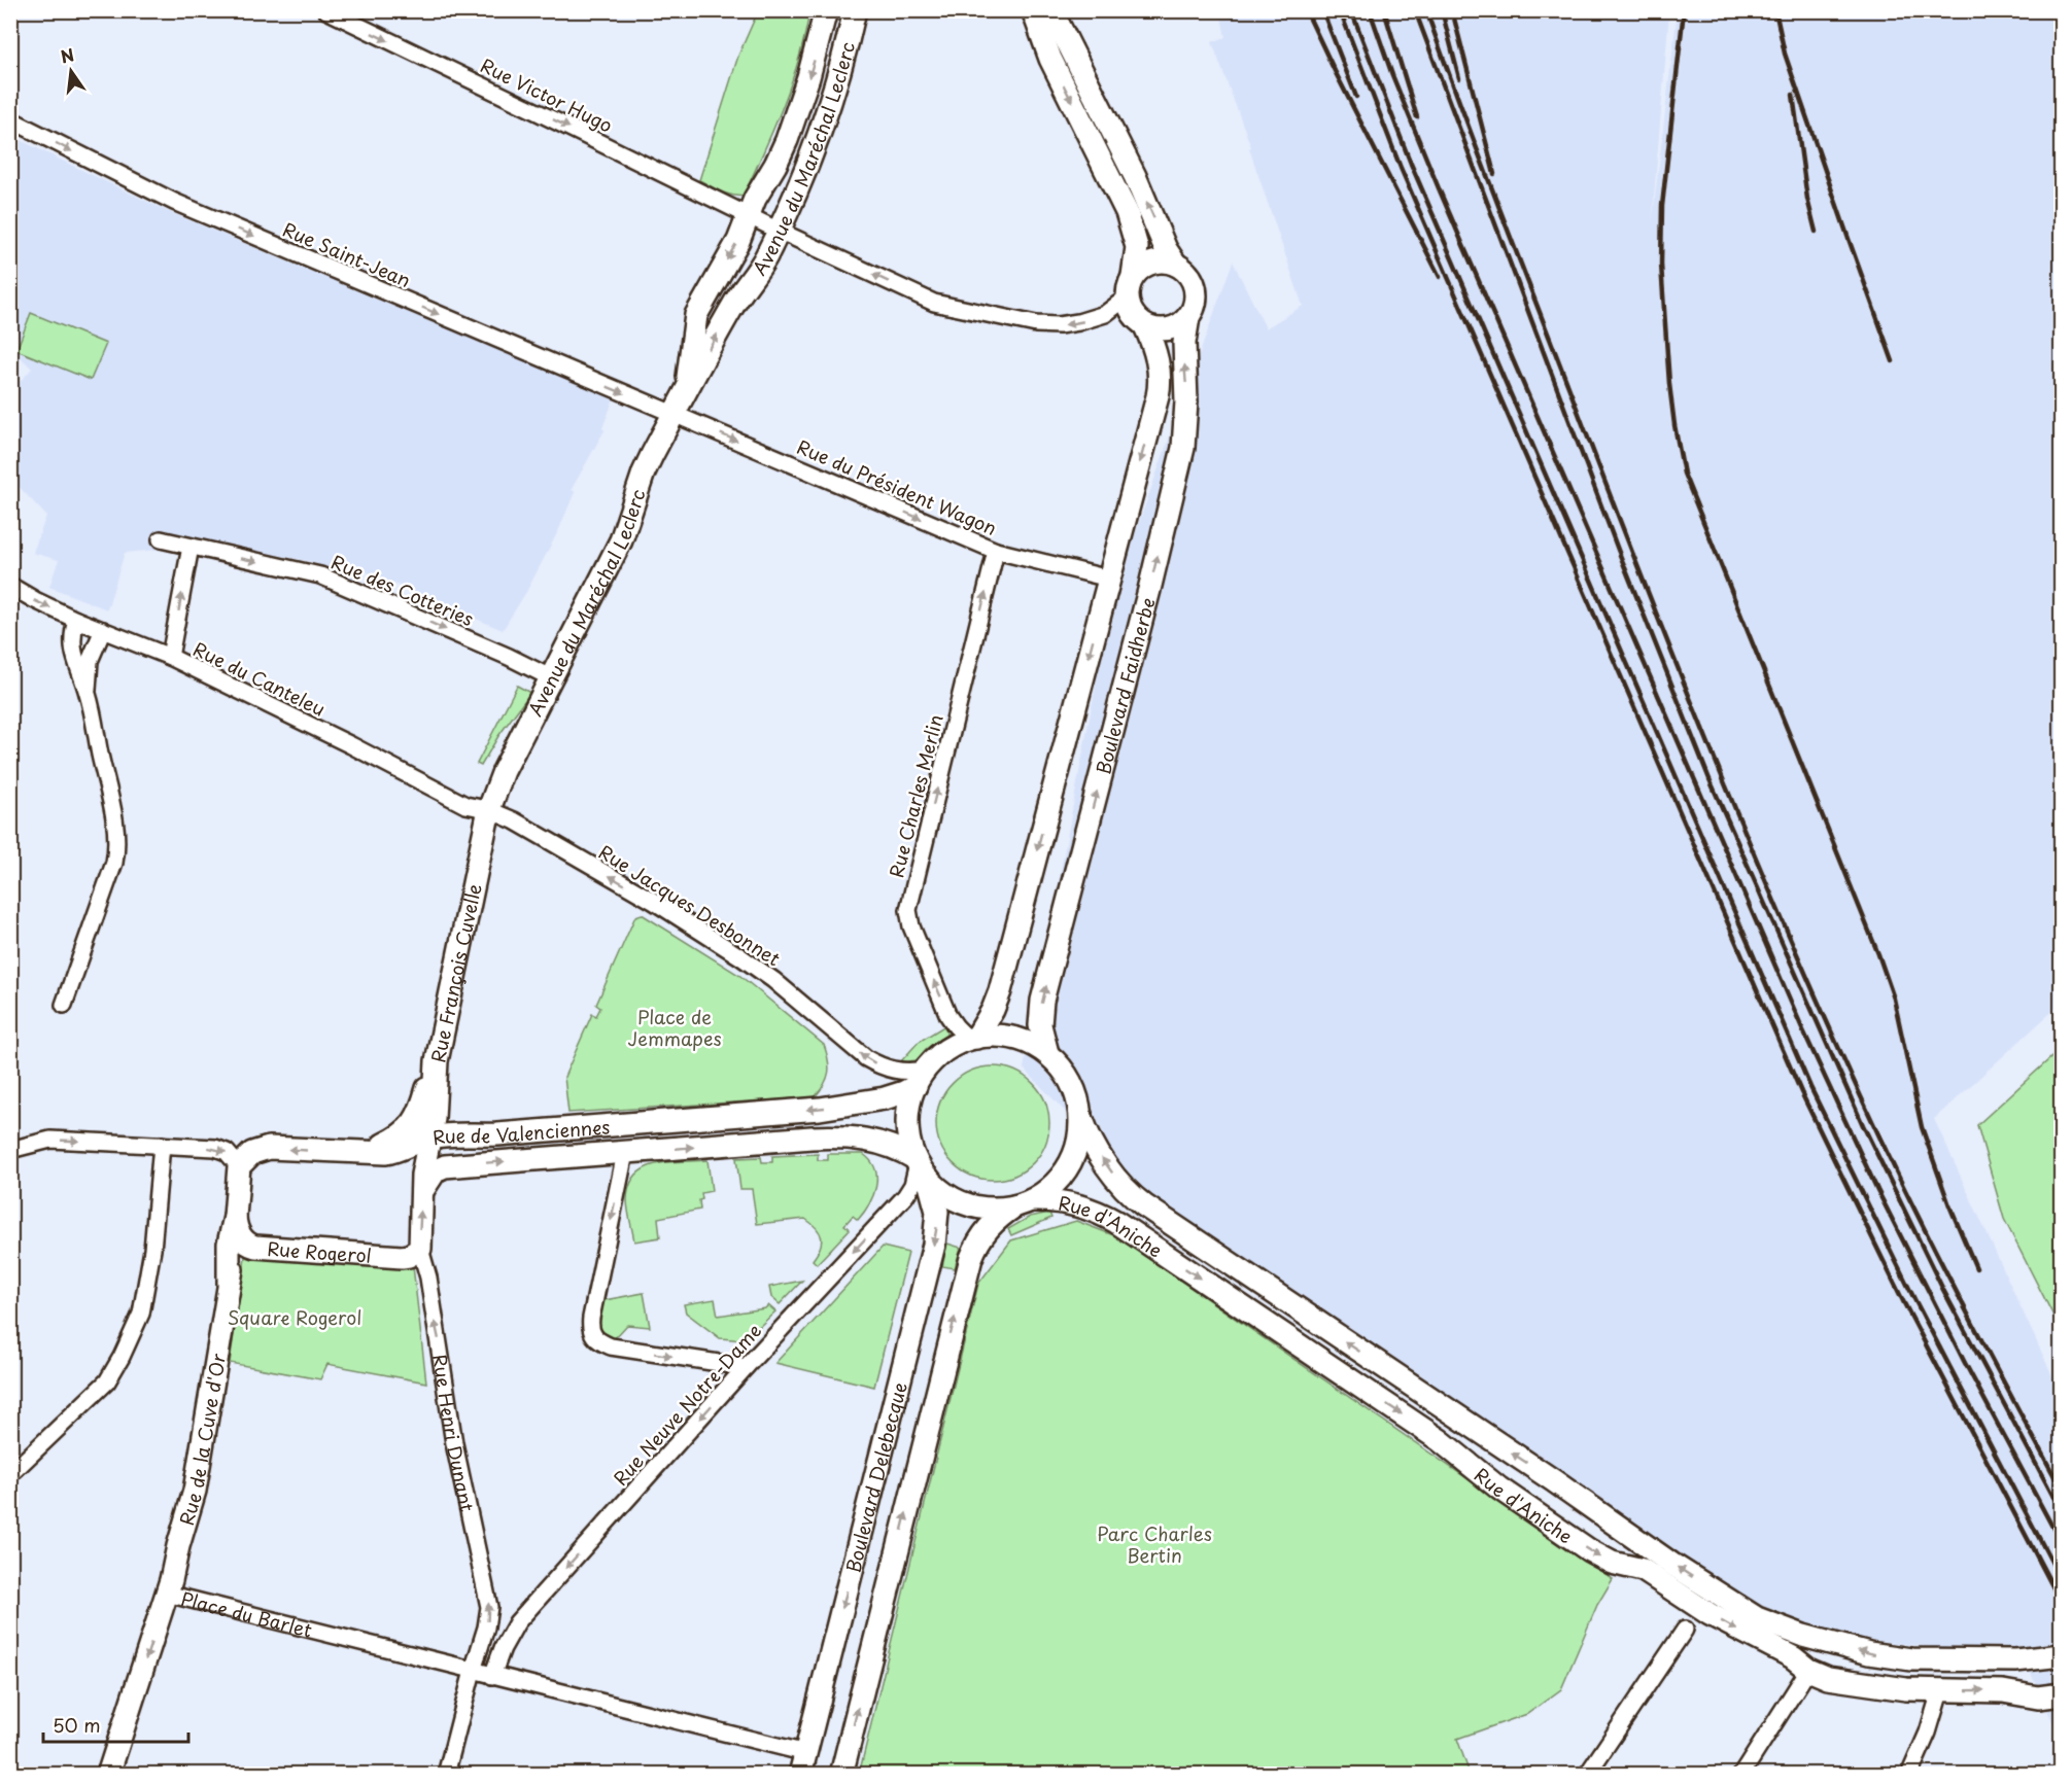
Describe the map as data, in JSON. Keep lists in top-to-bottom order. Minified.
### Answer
{"streets":{"main road":["Avenue du Maréchal Leclerc","Boulevard Faidherbe","Rue François Cuvelle","Rue de Valenciennes","Rue d'Aniche","Rue Rogerol","Rue Henri Dunant","Rue de la Cuve d'Or","Boulevard Delebecque","Place du Barlet"],"street":["Rue Victor Hugo","Rue Saint-Jean","Rue du Président Wagon","Rue des Cotteries","Rue du Canteleu","Rue Charles Merlin","Rue Jacques Desbonnet","Rue Neuve Notre-Dame"]},"crossings":[["Rue Victor Hugo","Avenue du Maréchal Leclerc"],["Rue Victor Hugo","Boulevard Faidherbe"],["Avenue du Maréchal Leclerc","Rue Saint-Jean"],["Avenue du Maréchal Leclerc","Rue du Président Wagon"],["Avenue du Maréchal Leclerc","Rue des Cotteries"],["Avenue du Maréchal Leclerc","Rue du Canteleu"],["Avenue du Maréchal Leclerc","Rue Jacques Desbonnet"],["Avenue du Maréchal Leclerc","Rue François Cuvelle"],["Rue Saint-Jean","Rue du Président Wagon"],["Rue du Président Wagon","Rue Charles Merlin"],["Rue du Canteleu","Rue Jacques Desbonnet"],["Rue du Canteleu","Rue François Cuvelle"],["Boulevard Faidherbe","Rue Charles Merlin"],["Boulevard Faidherbe","Rue Jacques Desbonnet"],["Boulevard Faidherbe","Rue de Valenciennes"],["Boulevard Faidherbe","Rue d'Aniche"],["Boulevard Faidherbe","Rue Neuve Notre-Dame"],["Boulevard Faidherbe","Boulevard Delebecque"],["Rue Charles Merlin","Rue Jacques Desbonnet"],["Rue Charles Merlin","Rue de Valenciennes"],["Rue Charles Merlin","Rue d'Aniche"],["Rue Charles Merlin","Rue Neuve Notre-Dame"],["Rue Charles Merlin","Boulevard Delebecque"],["Rue Jacques Desbonnet","Rue François Cuvelle"],["Rue Jacques Desbonnet","Rue de Valenciennes"],["Rue Jacques Desbonnet","Rue d'Aniche"],["Rue Jacques Desbonnet","Rue Neuve Notre-Dame"],["Rue Jacques Desbonnet","Boulevard Delebecque"],["Rue François Cuvelle","Rue de Valenciennes"],["Rue François Cuvelle","Rue Henri Dunant"],["Rue de Valenciennes","Rue d'Aniche"],["Rue de Valenciennes","Rue Neuve Notre-Dame"],["Rue de Valenciennes","Rue Henri Dunant"],["Rue de Valenciennes","Rue de la Cuve d'Or"],["Rue de Valenciennes","Boulevard Delebecque"],["Rue d'Aniche","Rue Neuve Notre-Dame"],["Rue d'Aniche","Boulevard Delebecque"],["Rue Rogerol","Rue Henri Dunant"],["Rue Rogerol","Rue de la Cuve d'Or"],["Rue Neuve Notre-Dame","Boulevard Delebecque"],["Rue Neuve Notre-Dame","Place du Barlet"],["Rue Henri Dunant","Place du Barlet"],["Rue de la Cuve d'Or","Place du Barlet"],["Boulevard Delebecque","Place du Barlet"]],"one_way":["Rue Saint-Jean","Rue du Président Wagon","Rue des Cotteries","Rue Charles Merlin","Rue Jacques Desbonnet","Rue Neuve Notre-Dame","Rue Henri Dunant"],"parks":["Place de Jemmapes","Square Rogerol","Parc Charles Bertin"],"scale_bar":"50 m","north":"top"}
